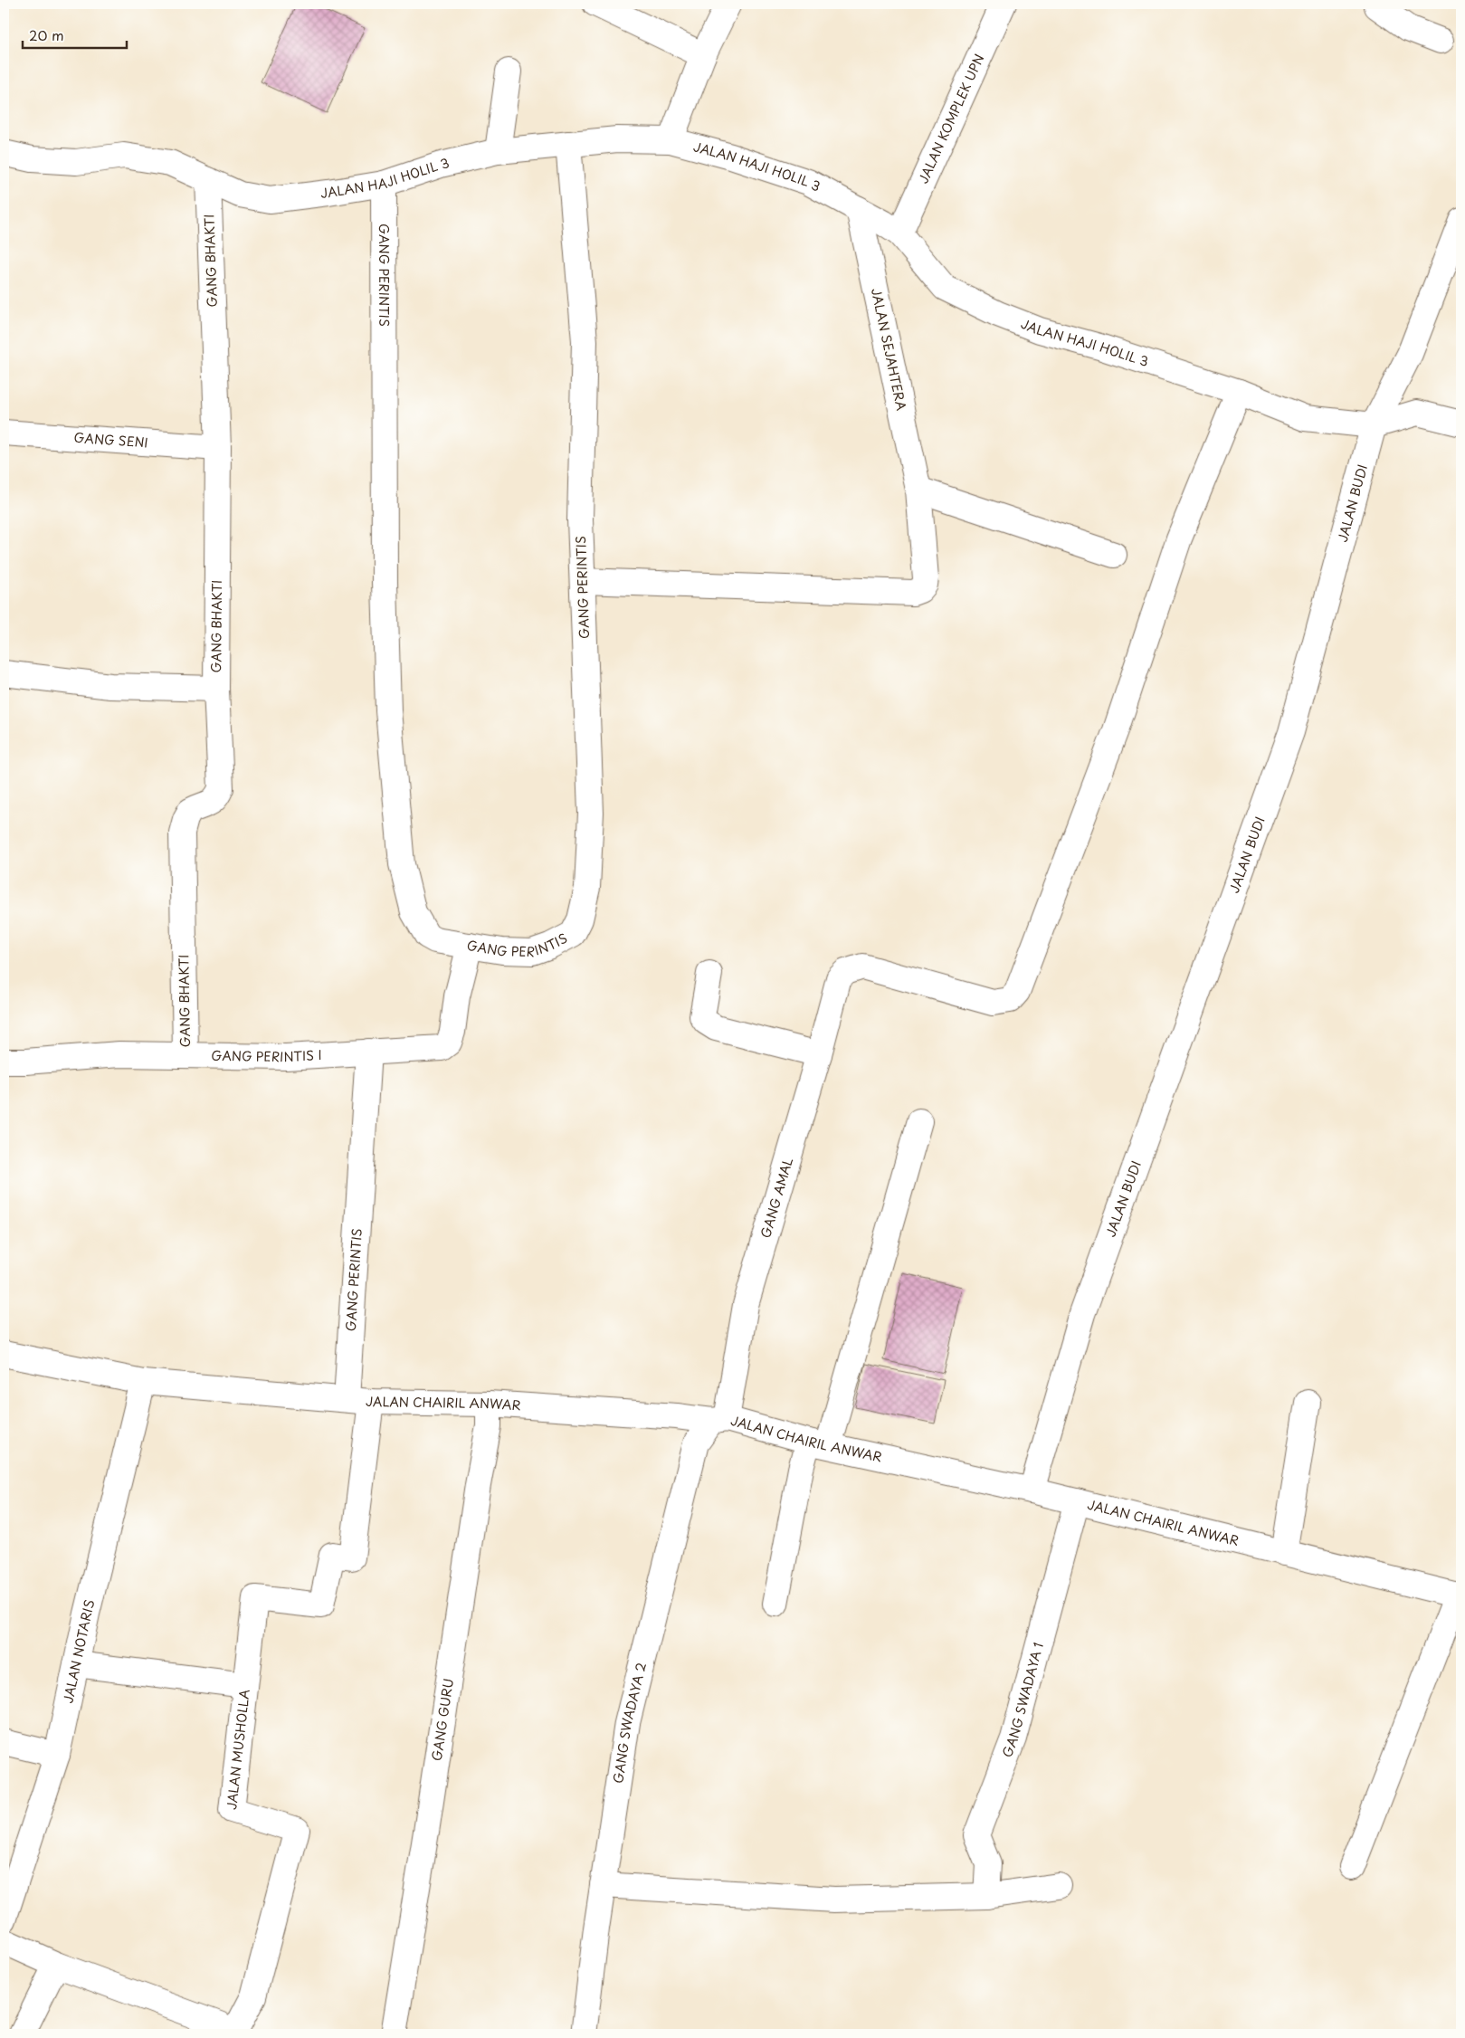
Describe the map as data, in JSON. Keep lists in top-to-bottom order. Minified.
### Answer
{"streets":{"street":["JALAN KOMPLEK UPN","JALAN HAJI HOLIL 3","GANG BHAKTI","GANG PERINTIS","JALAN SEJAHTERA","GANG SENI","JALAN BUDI","GANG PERINTIS I","GANG AMAL","JALAN CHAIRIL ANWAR","JALAN NOTARIS","GANG SWADAYA 1","GANG GURU","GANG SWADAYA 2","JALAN MUSHOLLA"]},"crossings":[["JALAN KOMPLEK UPN","JALAN HAJI HOLIL 3"],["JALAN HAJI HOLIL 3","GANG BHAKTI"],["JALAN HAJI HOLIL 3","GANG PERINTIS"],["JALAN HAJI HOLIL 3","JALAN SEJAHTERA"],["JALAN HAJI HOLIL 3","JALAN BUDI"],["JALAN HAJI HOLIL 3","GANG AMAL"],["GANG BHAKTI","GANG SENI"],["GANG BHAKTI","GANG PERINTIS I"],["GANG PERINTIS","JALAN SEJAHTERA"],["GANG PERINTIS","GANG PERINTIS I"],["GANG PERINTIS","JALAN CHAIRIL ANWAR"],["JALAN BUDI","JALAN CHAIRIL ANWAR"],["GANG AMAL","JALAN CHAIRIL ANWAR"],["GANG AMAL","GANG SWADAYA 2"],["JALAN CHAIRIL ANWAR","JALAN NOTARIS"],["JALAN CHAIRIL ANWAR","GANG SWADAYA 1"],["JALAN CHAIRIL ANWAR","GANG GURU"],["JALAN CHAIRIL ANWAR","GANG SWADAYA 2"],["JALAN CHAIRIL ANWAR","JALAN MUSHOLLA"]],"scale_bar":"20 m"}
